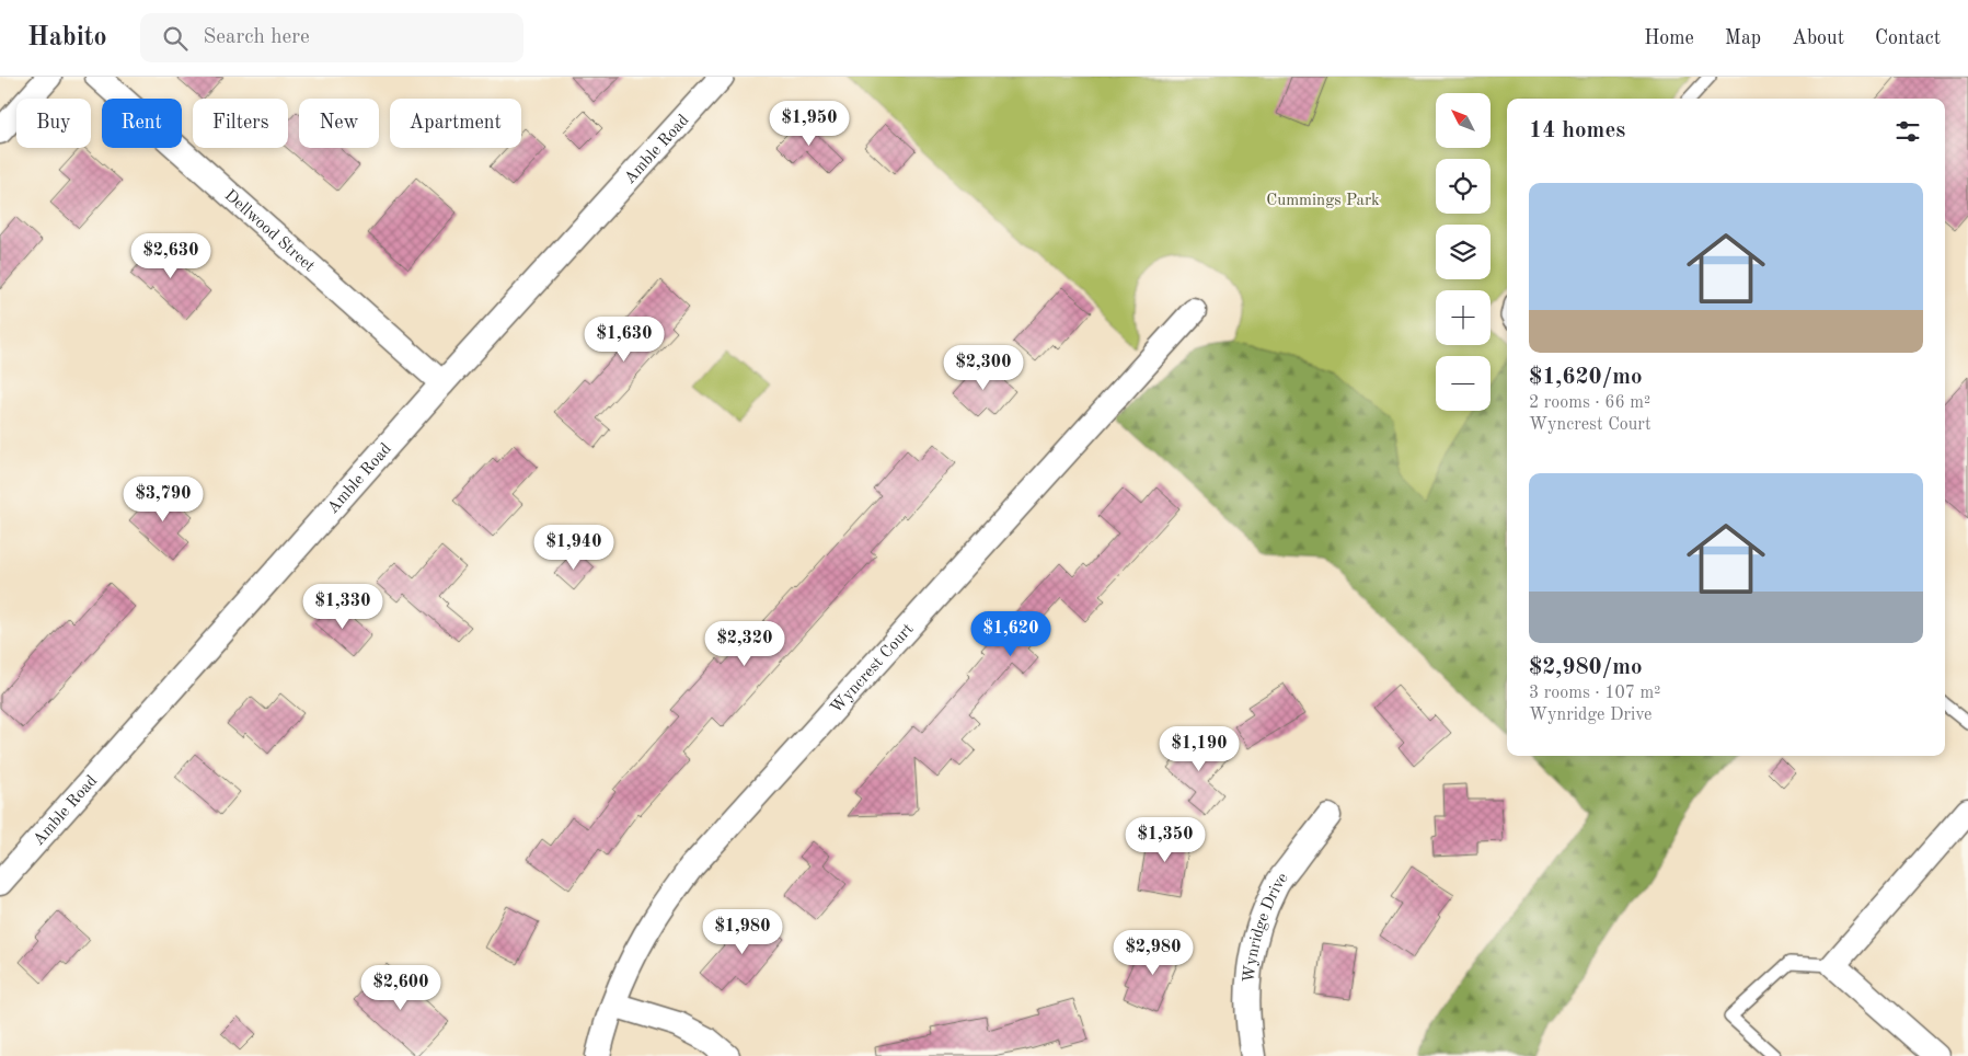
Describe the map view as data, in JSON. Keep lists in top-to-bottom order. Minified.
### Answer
{"streets":{"street":["Amble Road","Dellwood Street","Wyncrest Court","Wynridge Drive"]},"crossings":[["Amble Road","Dellwood Street"]],"parks":["Cummings Park"],"north":"top left","page":{"header":"Habito","search":"Search here","nav":["Home","Map","About","Contact"],"map_buttons":["+","−"],"chip":["Buy","Rent","Filters","New","Apartment"],"heading":"14 homes","price":["$1,950","$2,630","$1,630","$2,300","$3,790","$1,940","$1,330","$1,620","$2,320","$1,190","$1,350","$1,980","$2,980","$2,600"],"list":[{"name":"$1,620/mo","note":"2 rooms · 66 m² · Wyncrest Court"},{"name":"$2,980/mo","note":"3 rooms · 107 m² · Wynridge Drive"}]}}
